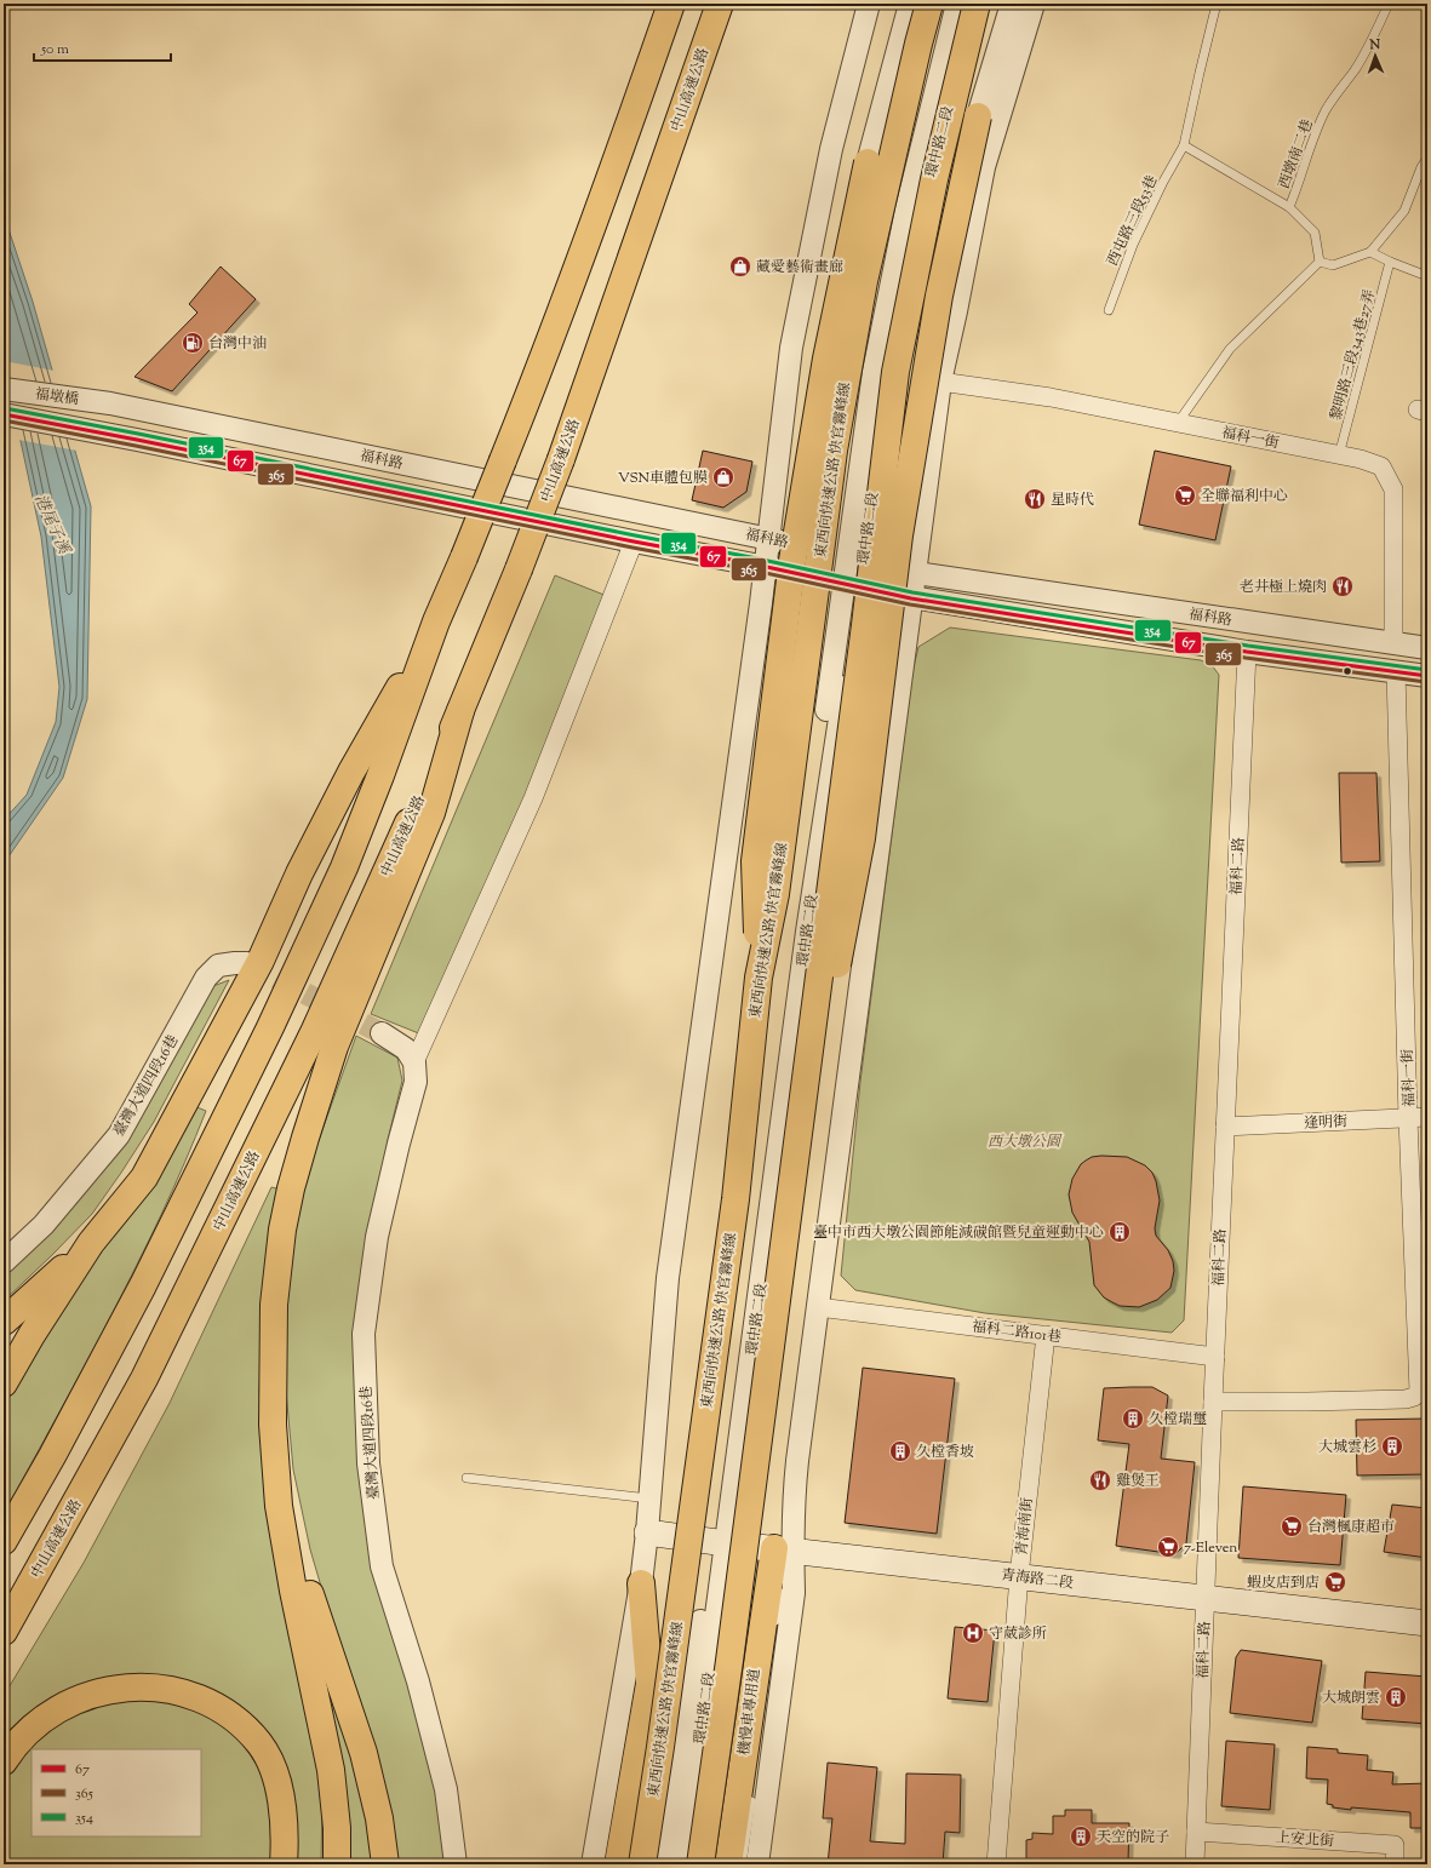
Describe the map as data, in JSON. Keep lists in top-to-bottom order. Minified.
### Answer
{"streets":{"highway":["中山高速公路","東西向快速公路 快官霧峰線"],"main road":["青海路二段"],"street":["環中路二段","福墩橋","福科一街","福科路","福科二路","臺灣大道四段16巷","逢明街","福科二路101巷","青海南街","上安北街"],"lane":["西墩南二巷","西屯路三段53巷","黎明路三段343巷27弄"]},"crossings":[["環中路二段","福科路"],["環中路二段","青海路二段"],["黎明路三段343巷27弄","福科一街"],["福墩橋","福科路"],["福科一街","福科路"],["福科一街","福科二路"],["福科一街","逢明街"],["福科路","福科二路"],["福科二路","逢明街"],["福科二路","福科二路101巷"],["福科二路","青海路二段"],["福科二路","上安北街"],["福科二路101巷","青海南街"],["青海南街","青海路二段"]],"water":["港尾子溪"],"parks":["西大墩公園"],"places":{"shop":["藏愛藝術畫廊","VSN車體包膜"],"fuel station":["台灣中油"],"supermarket":["全聯福利中心","台灣楓康超市","7-Eleven","蝦皮店到店"],"restaurant":["星時代","老井極上燒肉","雞煲王"],"building":["臺中市西大墩公園節能減碳館暨兒童運動中心","久樘瑞璽","大城雲杉","久樘香坡","大城朗雲","天空的院子"],"hospital":["守葳診所"]},"lines":["transit line 354","transit line 67","transit line 365"],"legend":["67","365","354"],"scale_bar":"50 m","north":"top"}
